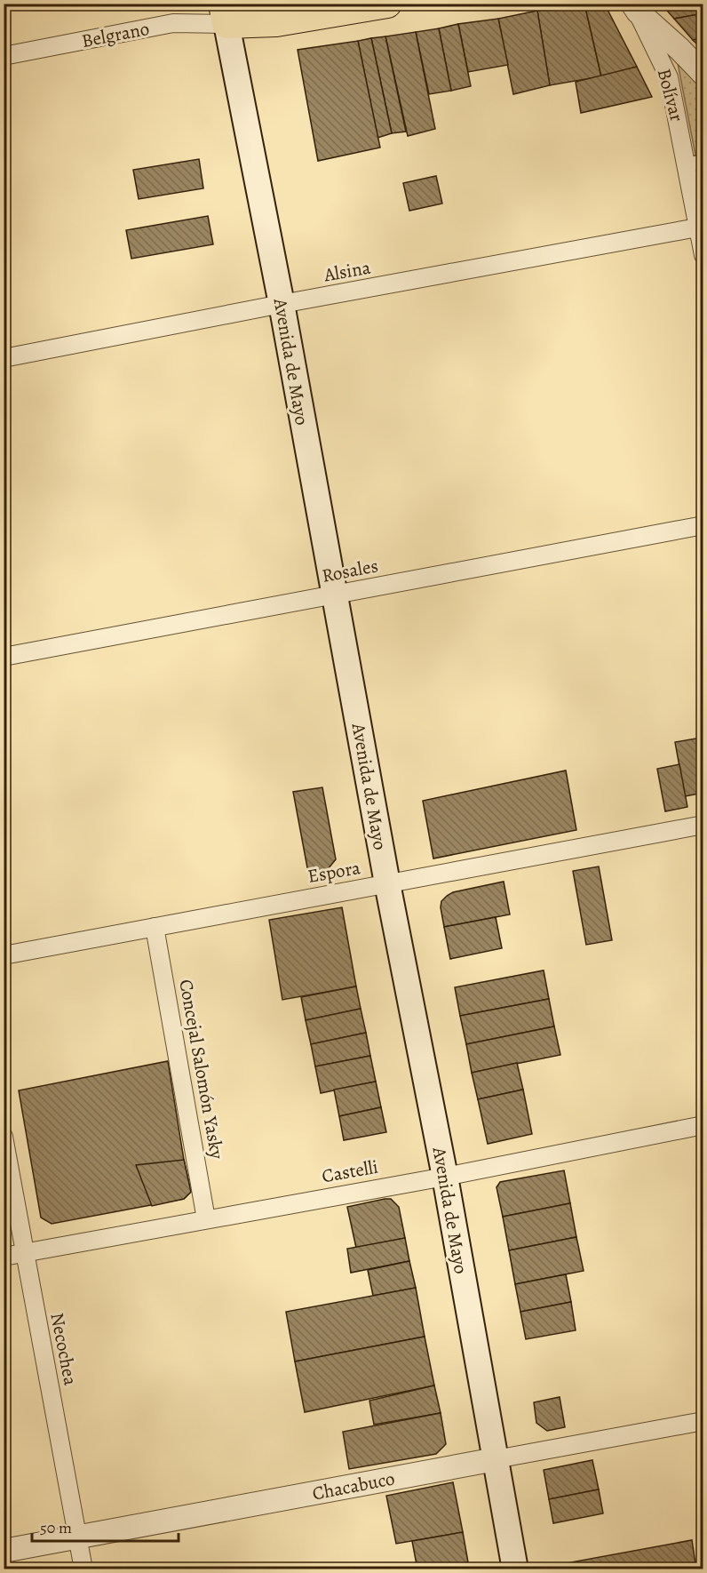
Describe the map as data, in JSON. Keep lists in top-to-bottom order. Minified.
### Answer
{"streets":{"main road":["Belgrano","Avenida de Mayo"],"street":["Bolívar","Alsina","Rosales","Espora","Concejal Salomón Yasky","Castelli","Necochea","Chacabuco"]},"crossings":[["Belgrano","Avenida de Mayo"],["Bolívar","Alsina"],["Alsina","Avenida de Mayo"],["Avenida de Mayo","Rosales"],["Avenida de Mayo","Espora"],["Avenida de Mayo","Castelli"],["Avenida de Mayo","Chacabuco"],["Espora","Concejal Salomón Yasky"],["Concejal Salomón Yasky","Castelli"],["Castelli","Necochea"],["Necochea","Chacabuco"]],"scale_bar":"50 m"}
